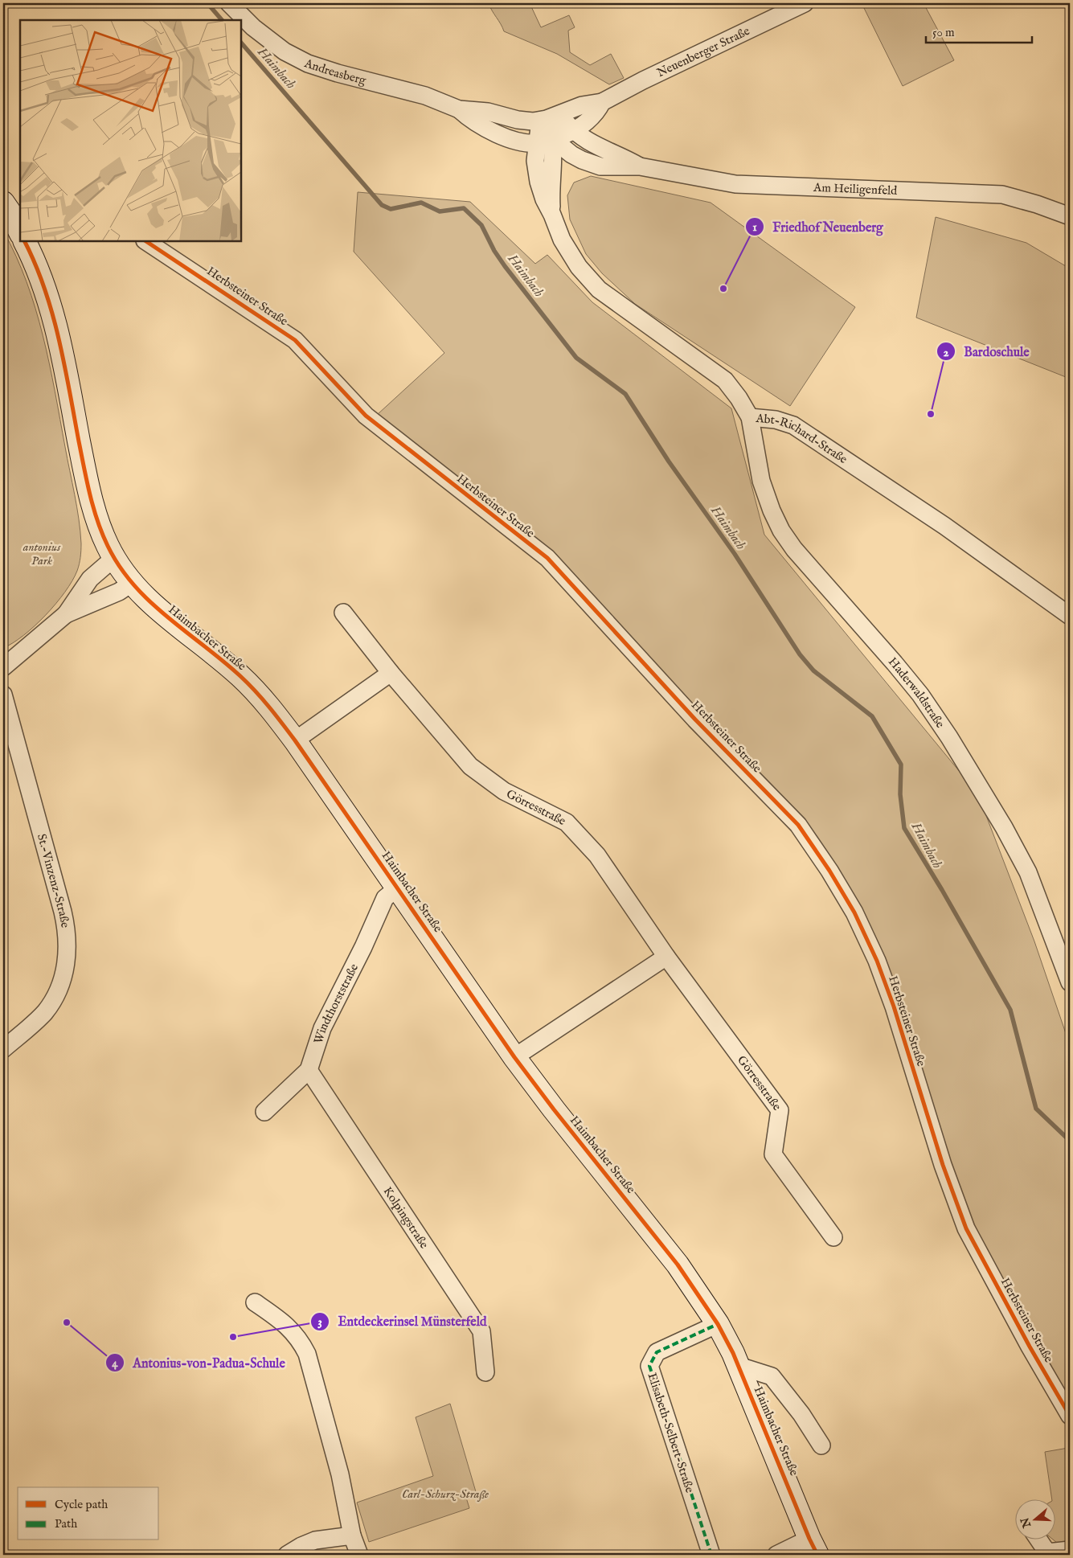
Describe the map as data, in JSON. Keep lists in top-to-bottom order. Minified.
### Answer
{"streets":{"main road":["Haimbacher Straße"],"street":["Neuenberger Straße","Andreasberg","Am Heiligenfeld","Herbsteiner Straße","Abt-Richard-Straße","Haderwaldstraße","Görresstraße","St.-Vinzenz-Straße","Windthorststraße","Kolpingstraße","Elisabeth-Selbert-Straße"]},"crossings":[["Neuenberger Straße","Andreasberg"],["Neuenberger Straße","Am Heiligenfeld"],["Neuenberger Straße","Abt-Richard-Straße"],["Andreasberg","Am Heiligenfeld"],["Andreasberg","Abt-Richard-Straße"],["Am Heiligenfeld","Abt-Richard-Straße"],["Abt-Richard-Straße","Haderwaldstraße"],["Haimbacher Straße","Windthorststraße"],["Haimbacher Straße","Elisabeth-Selbert-Straße"],["Windthorststraße","Kolpingstraße"]],"water":["Haimbach"],"parks":["antonius Park","Carl-Schurz-Straße"],"places":["Friedhof Neuenberg","Bardoschule","Antonius-von-Padua-Schule","Entdeckerinsel Münsterfeld"],"legend":["Cycle path","Path"],"scale_bar":"50 m","north":"left"}
